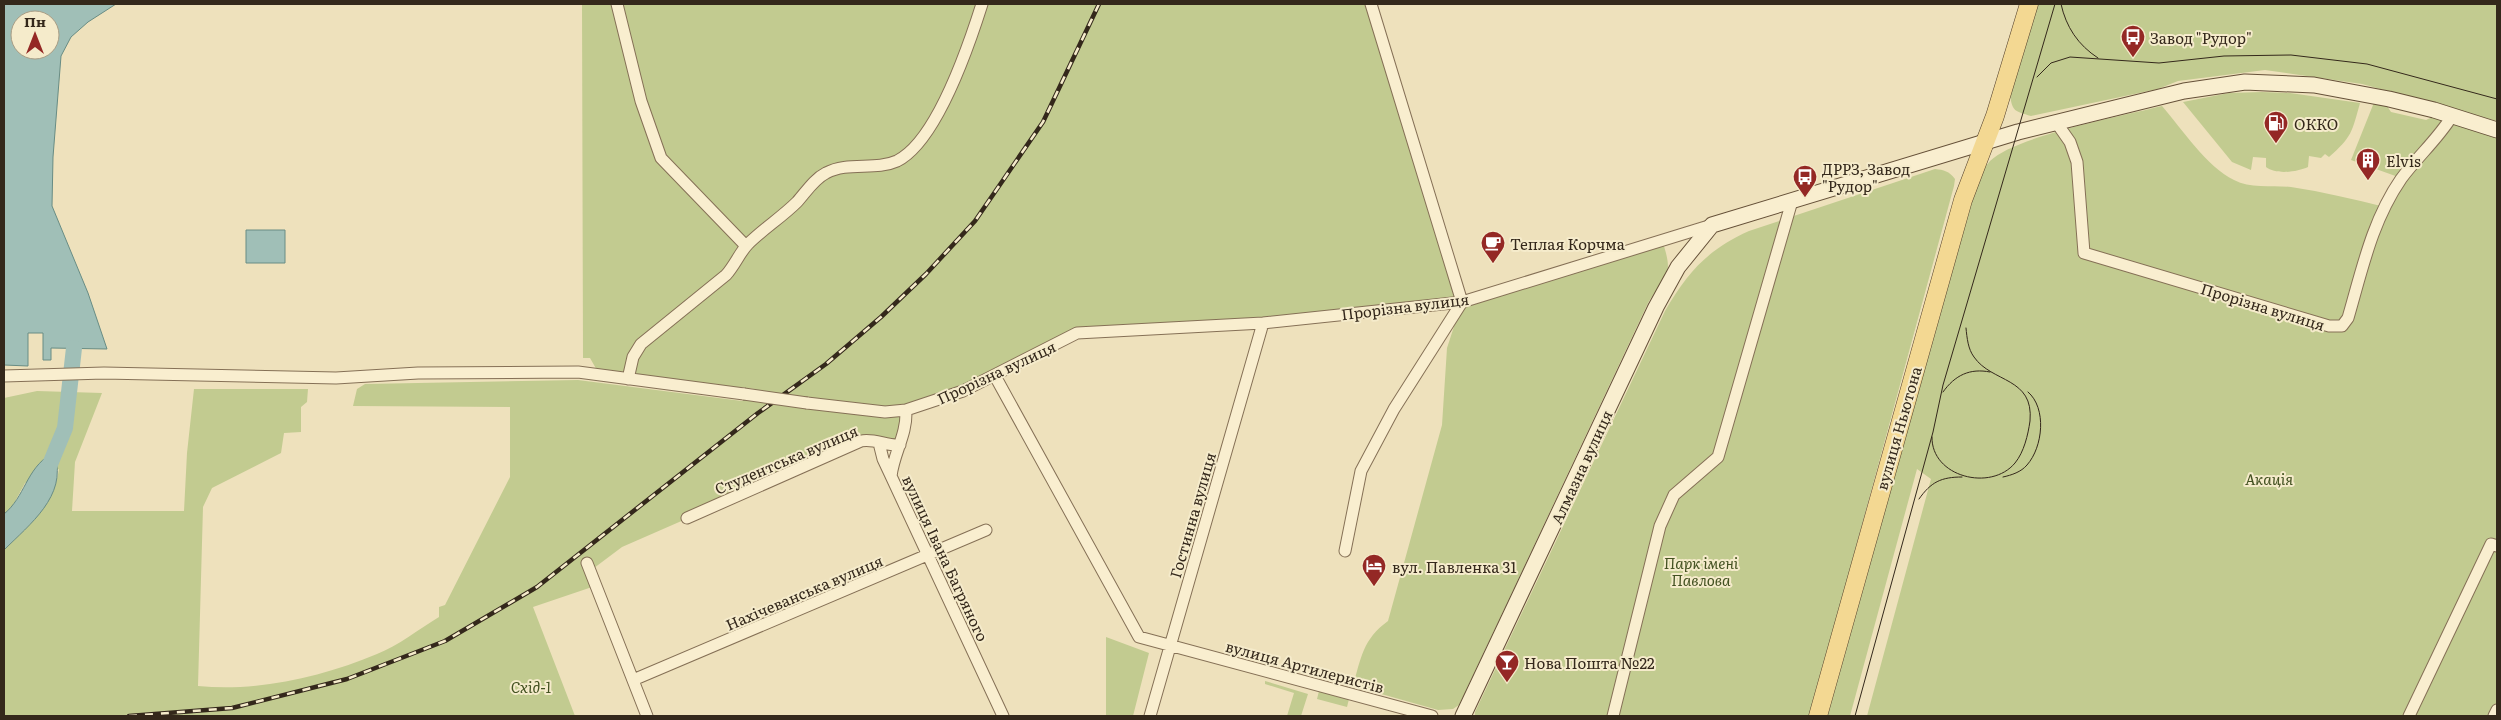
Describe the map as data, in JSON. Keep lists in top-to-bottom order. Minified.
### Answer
{"streets":{"main road":["вулиця Ньютона"],"street":["Прорізна вулиця","Студентська вулиця","Алмазна вулиця","Гостинна вулиця","вулиця Івана Багряного","Нахічеванська вулиця","вулиця Артилеристів"]},"crossings":[["Прорізна вулиця","вулиця Ньютона"],["Прорізна вулиця","Алмазна вулиця"],["Прорізна вулиця","Гостинна вулиця"],["Прорізна вулиця","вулиця Івана Багряного"],["Прорізна вулиця","вулиця Артилеристів"],["Студентська вулиця","вулиця Івана Багряного"],["Гостинна вулиця","вулиця Артилеристів"],["вулиця Івана Багряного","Нахічеванська вулиця"]],"parks":["Акація","Парк імені Павлова","Схід-1"],"places":{"bus stop":["Завод \"Рудор\"","ДРРЗ, Завод \"Рудор\""],"fuel station":["ОККО"],"building":["Elvis"],"cafe":["Теплая Корчма"],"hotel":["вул. Павленка 31"],"bar":["Нова Пошта №22"]},"north":"top"}
